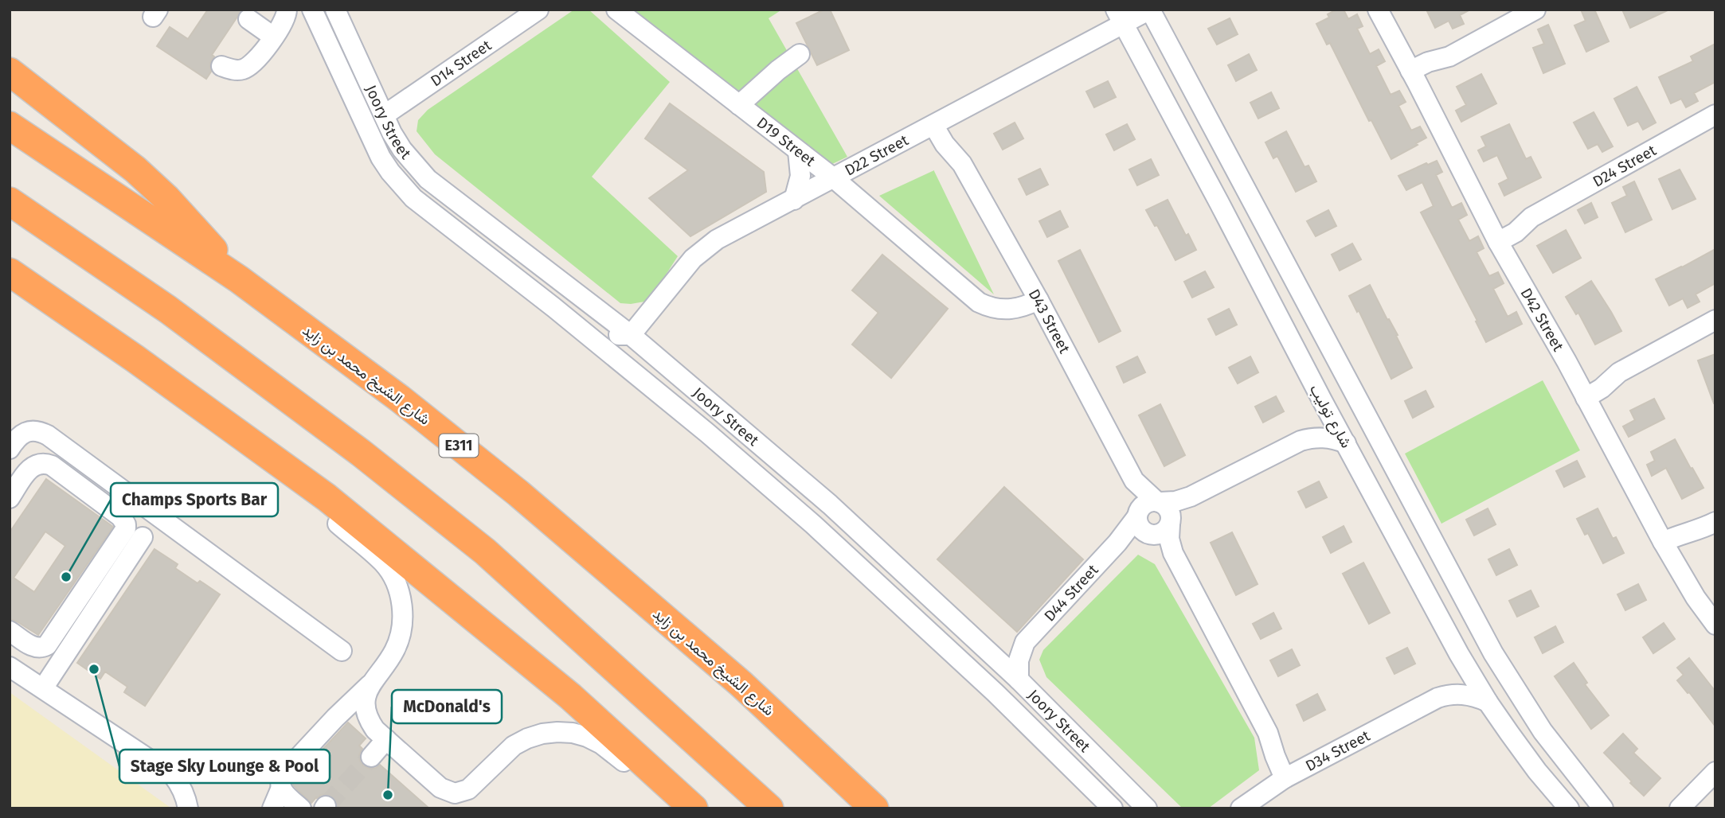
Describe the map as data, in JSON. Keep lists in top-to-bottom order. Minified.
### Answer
{"streets":{"highway":["شارع الشيخ محمد بن زايد","E311"],"street":["D14 Street","Joory Street","D19 Street","D22 Street","D24 Street","D42 Street","D43 Street","شارع توليب","D44 Street","D34 Street"]},"crossings":[["D14 Street","Joory Street"],["Joory Street","D22 Street"],["Joory Street","D44 Street"],["D19 Street","D22 Street"],["D19 Street","D43 Street"],["D22 Street","D43 Street"],["D22 Street","شارع توليب"],["D24 Street","D42 Street"],["D43 Street","D44 Street"],["شارع توليب","D34 Street"]],"places":["Champs Sports Bar","Stage Sky Lounge & Pool","McDonald's"]}
